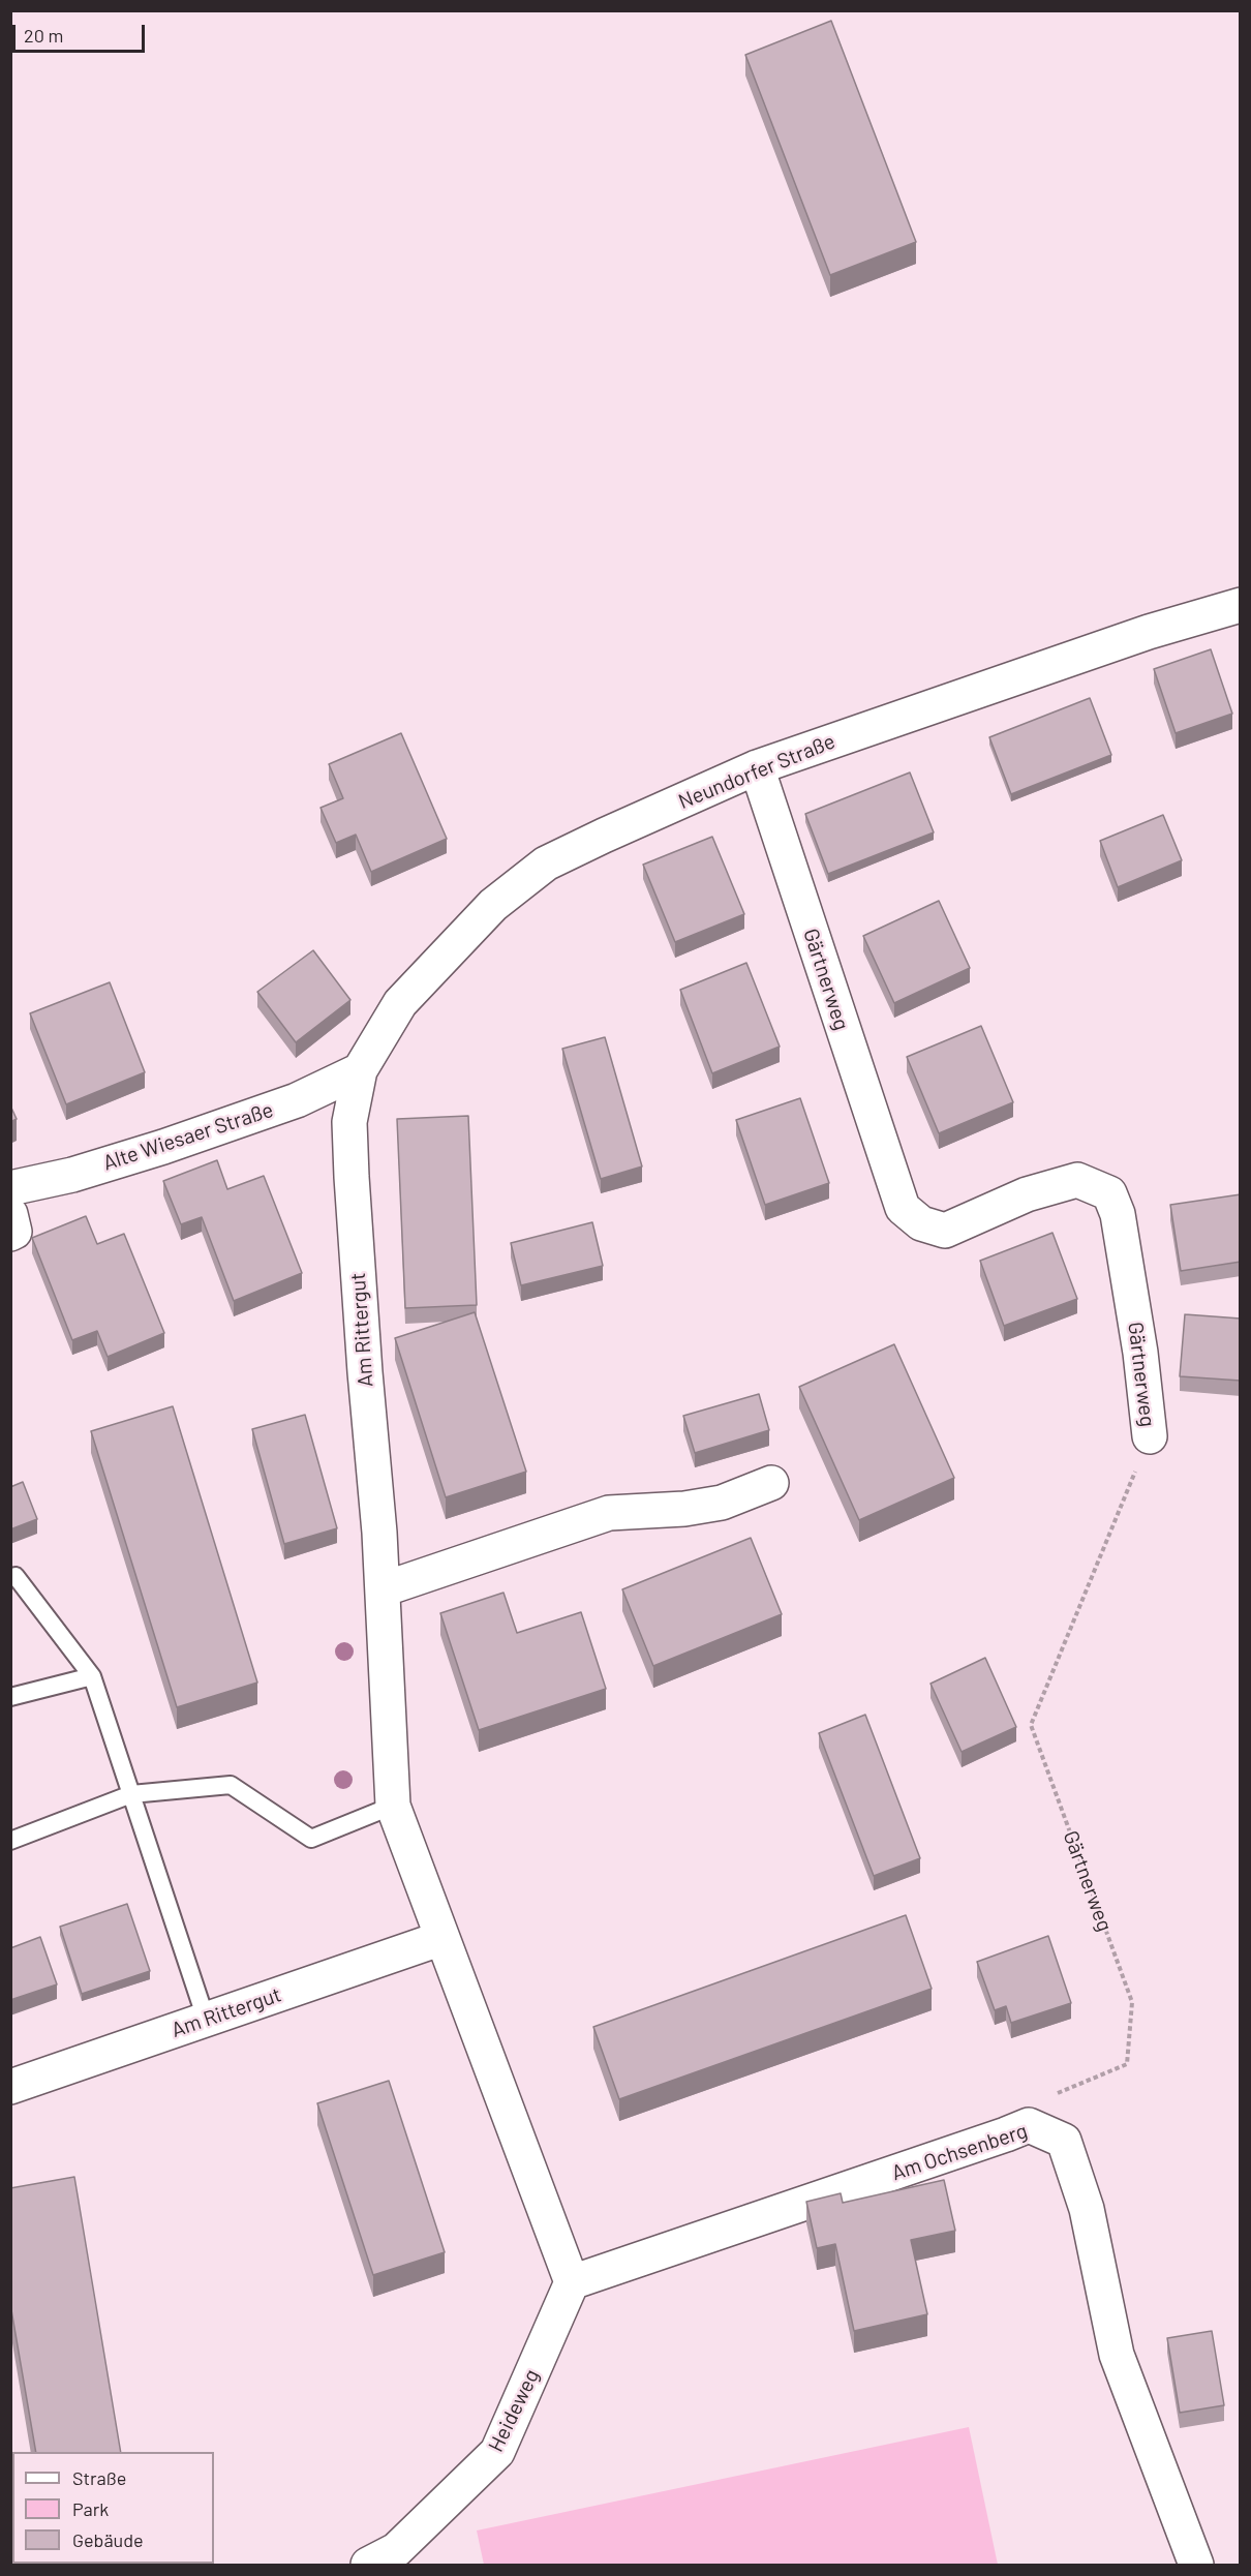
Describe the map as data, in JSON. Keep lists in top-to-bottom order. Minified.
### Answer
{"streets":{"street":["Neundorfer Straße","Gärtnerweg","Alte Wiesaer Straße","Am Rittergut","Am Ochsenberg","Heideweg"]},"crossings":[["Neundorfer Straße","Gärtnerweg"],["Neundorfer Straße","Alte Wiesaer Straße"],["Neundorfer Straße","Am Rittergut"],["Alte Wiesaer Straße","Am Rittergut"],["Am Rittergut","Am Ochsenberg"],["Am Rittergut","Heideweg"],["Am Ochsenberg","Heideweg"]],"legend":["Straße","Park","Gebäude"],"scale_bar":"20 m"}
